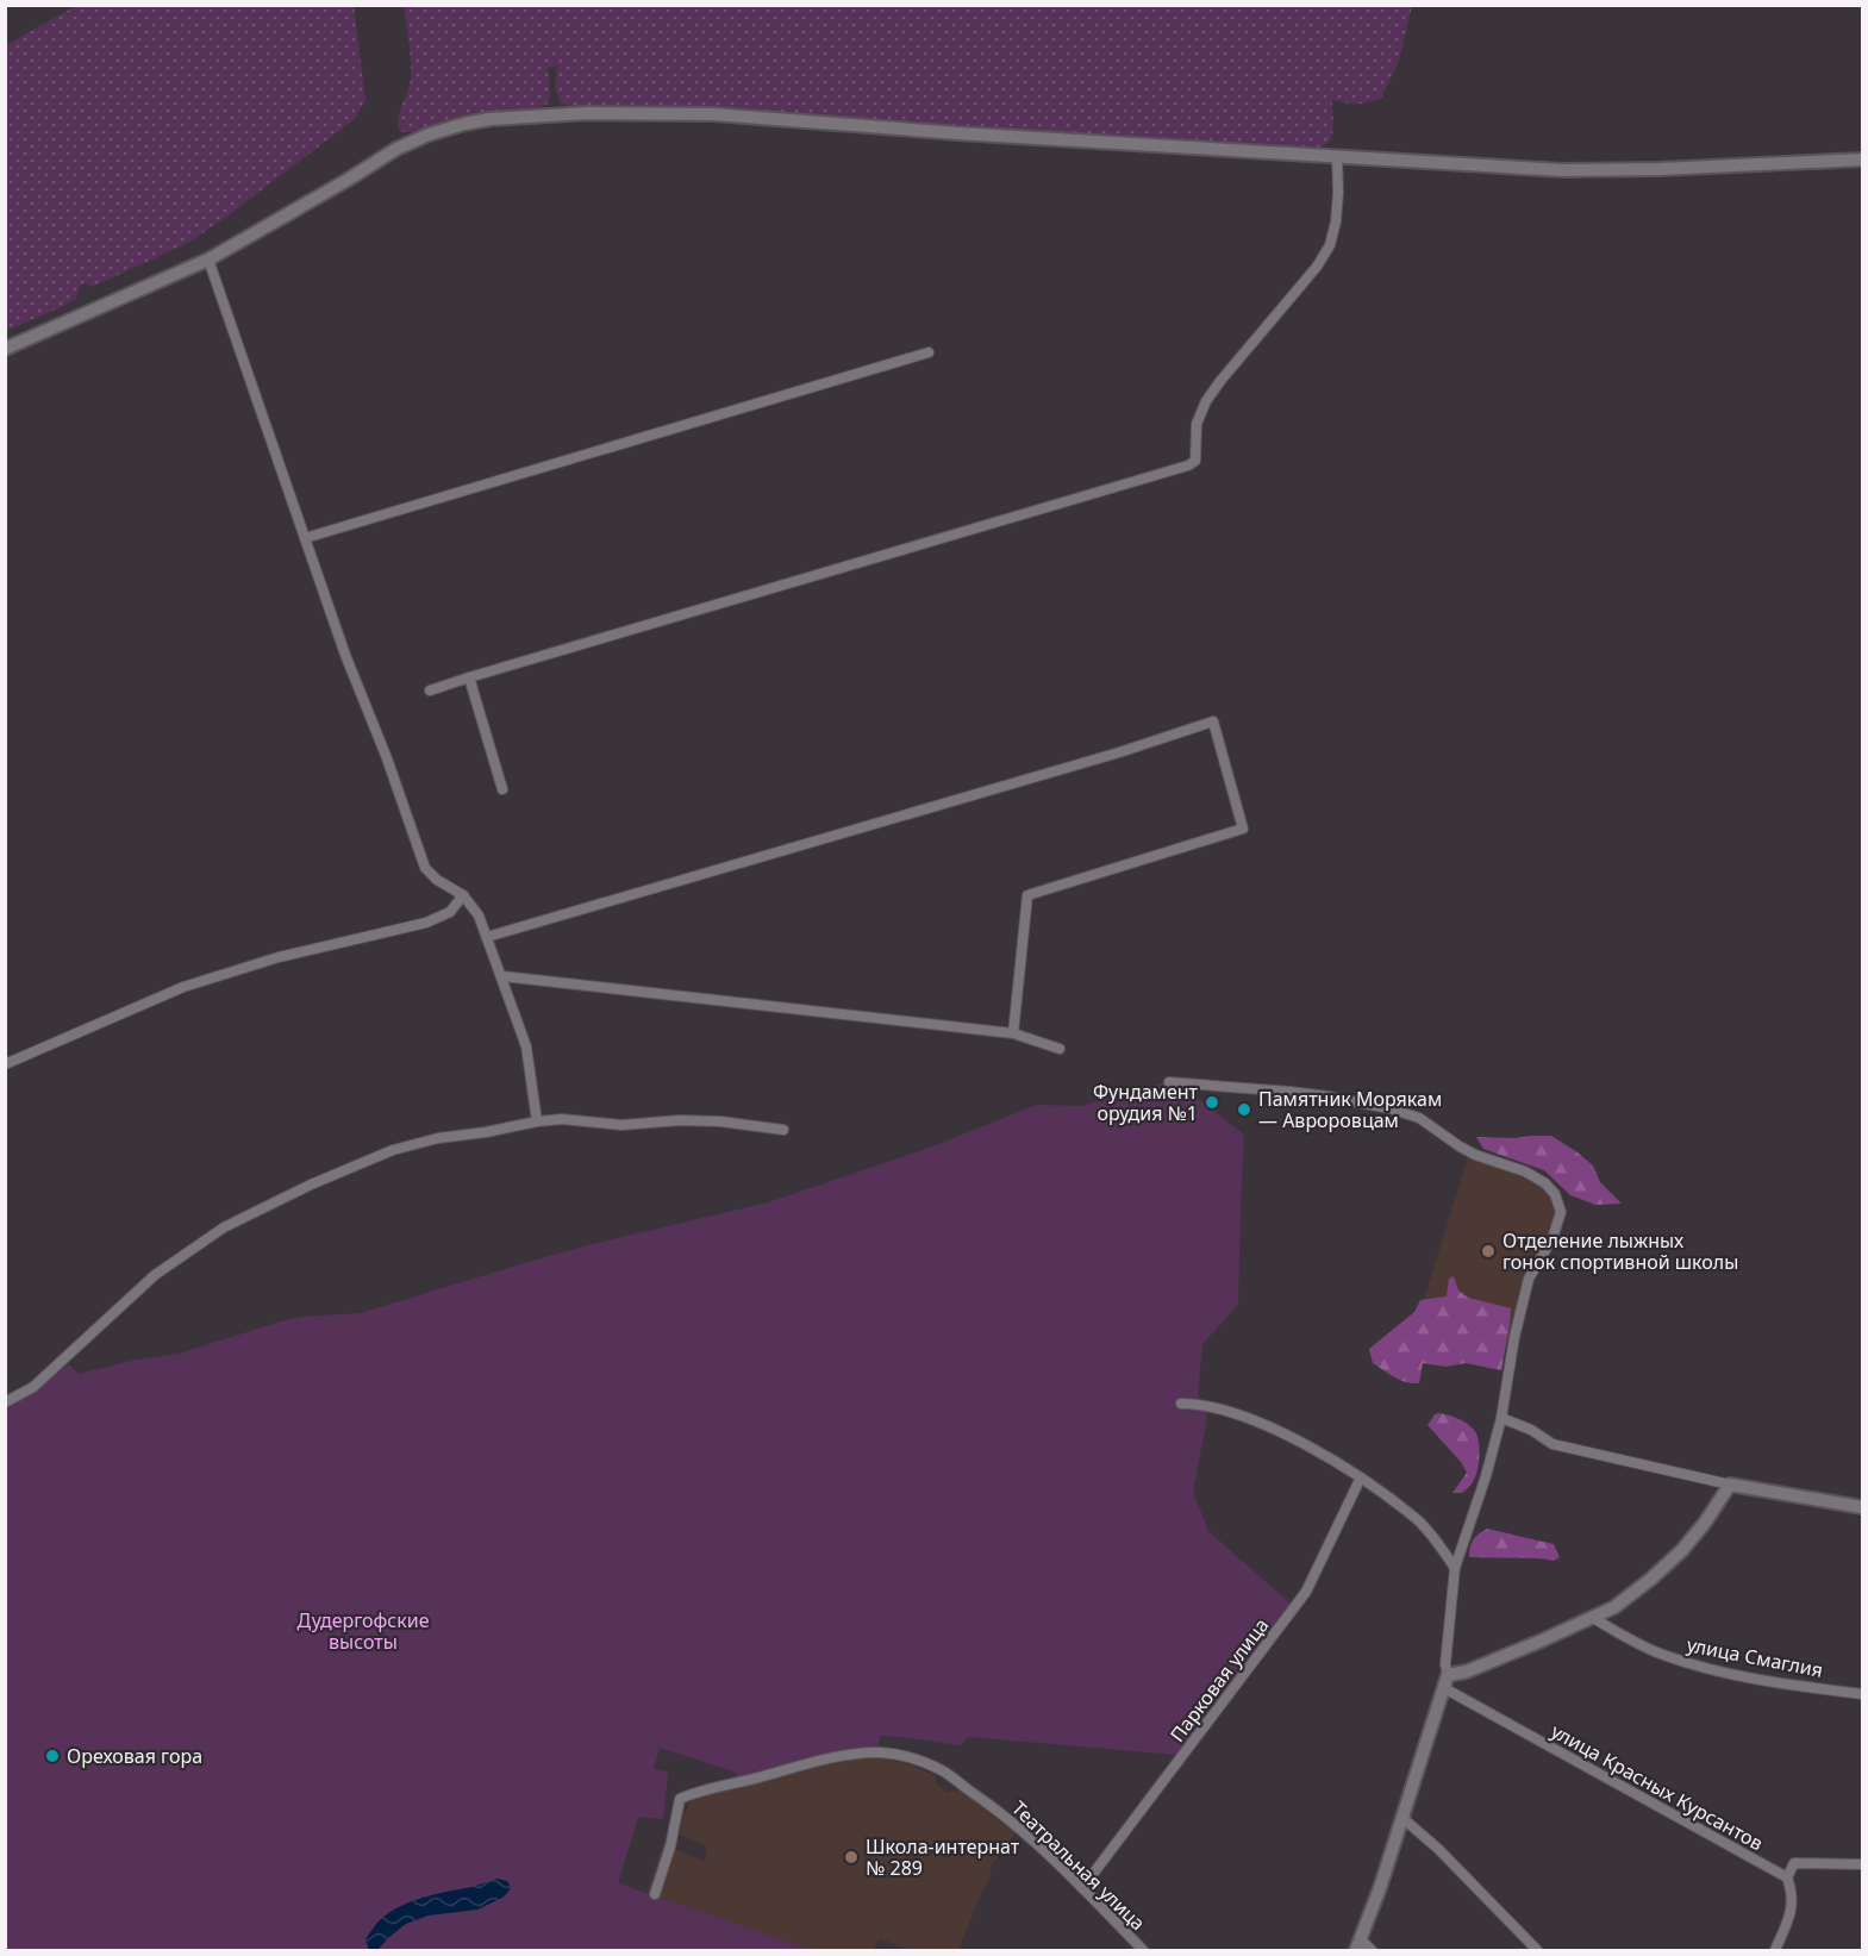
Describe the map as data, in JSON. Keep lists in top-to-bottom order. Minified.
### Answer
{"streets":{"street":["улица Смаглия","Парковая улица","улица Красных Курсантов","Театральная улица"]},"crossings":[["Парковая улица","Театральная улица"]],"parks":["Дудергофские высоты"],"places":["Фундамент орудия №1","Памятник Морякам — Авроровцам","Отделение лыжных гонок спортивной школы","Ореховая гора","Школа-интернат № 289"]}
